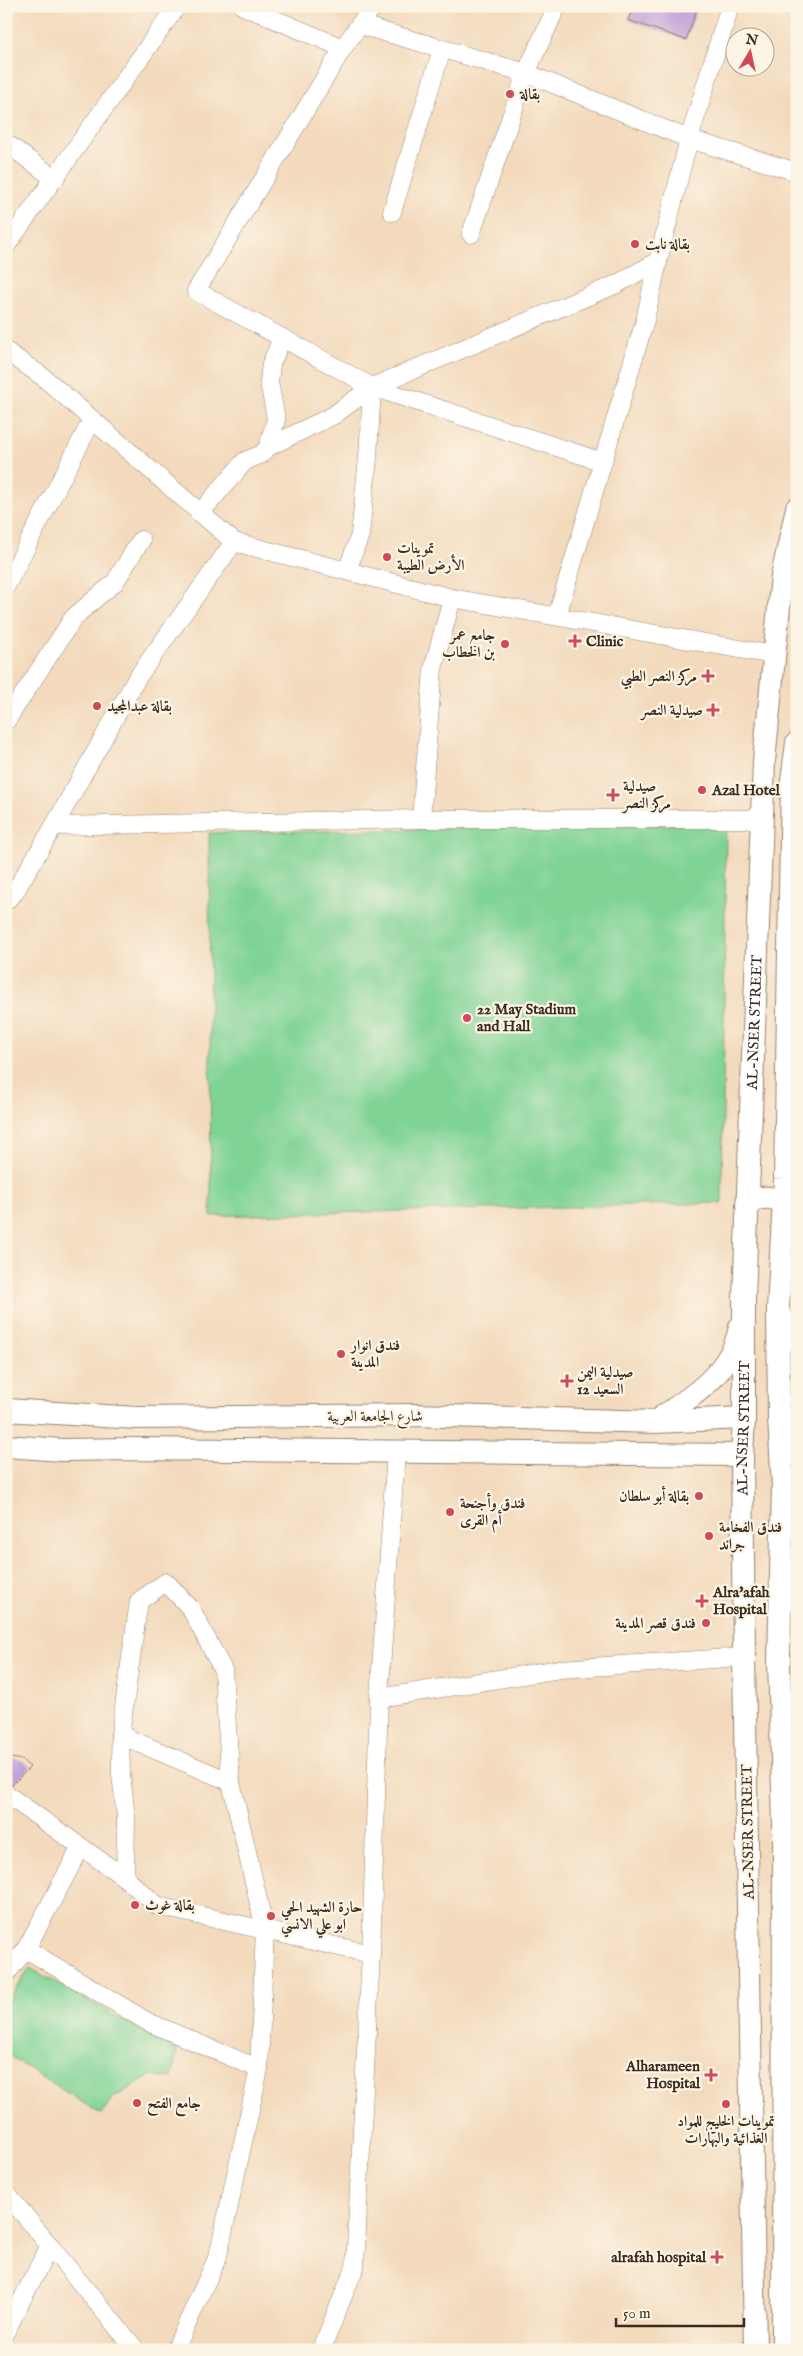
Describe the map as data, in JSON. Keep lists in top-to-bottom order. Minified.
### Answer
{"streets":{"main road":["AL-NSER STREET","شارع الجامعة العربية"]},"crossings":[["AL-NSER STREET","شارع الجامعة العربية"]],"places":{"other":["بقالة","بقالة نابت","تموينات الأرض الطيبة","جامع عمر بن الخطاب","بقالة عبدالمجيد","Azal Hotel","22 May Stadium and Hall","فندق انوار المدينة","بقالة أبو سلطان","فندق وأجنحة أم القرى","فندق الفخامة جراند","فندق قصر المدينة","بقالة غوث","حارة الشهيد الحي ابو علي الانسي","جامع الفتح","تموينات الخليج للمواد الغذائية والبهارات"],"health":["Clinic","مركز النصر الطبي","صيدلية النصر","صيدلية مركز النصر","صيدلية اليمن السعيد 12","Alra'afah Hospital","Alharameen Hospital","alrafah hospital"]},"scale_bar":"50 m","north":"top"}
